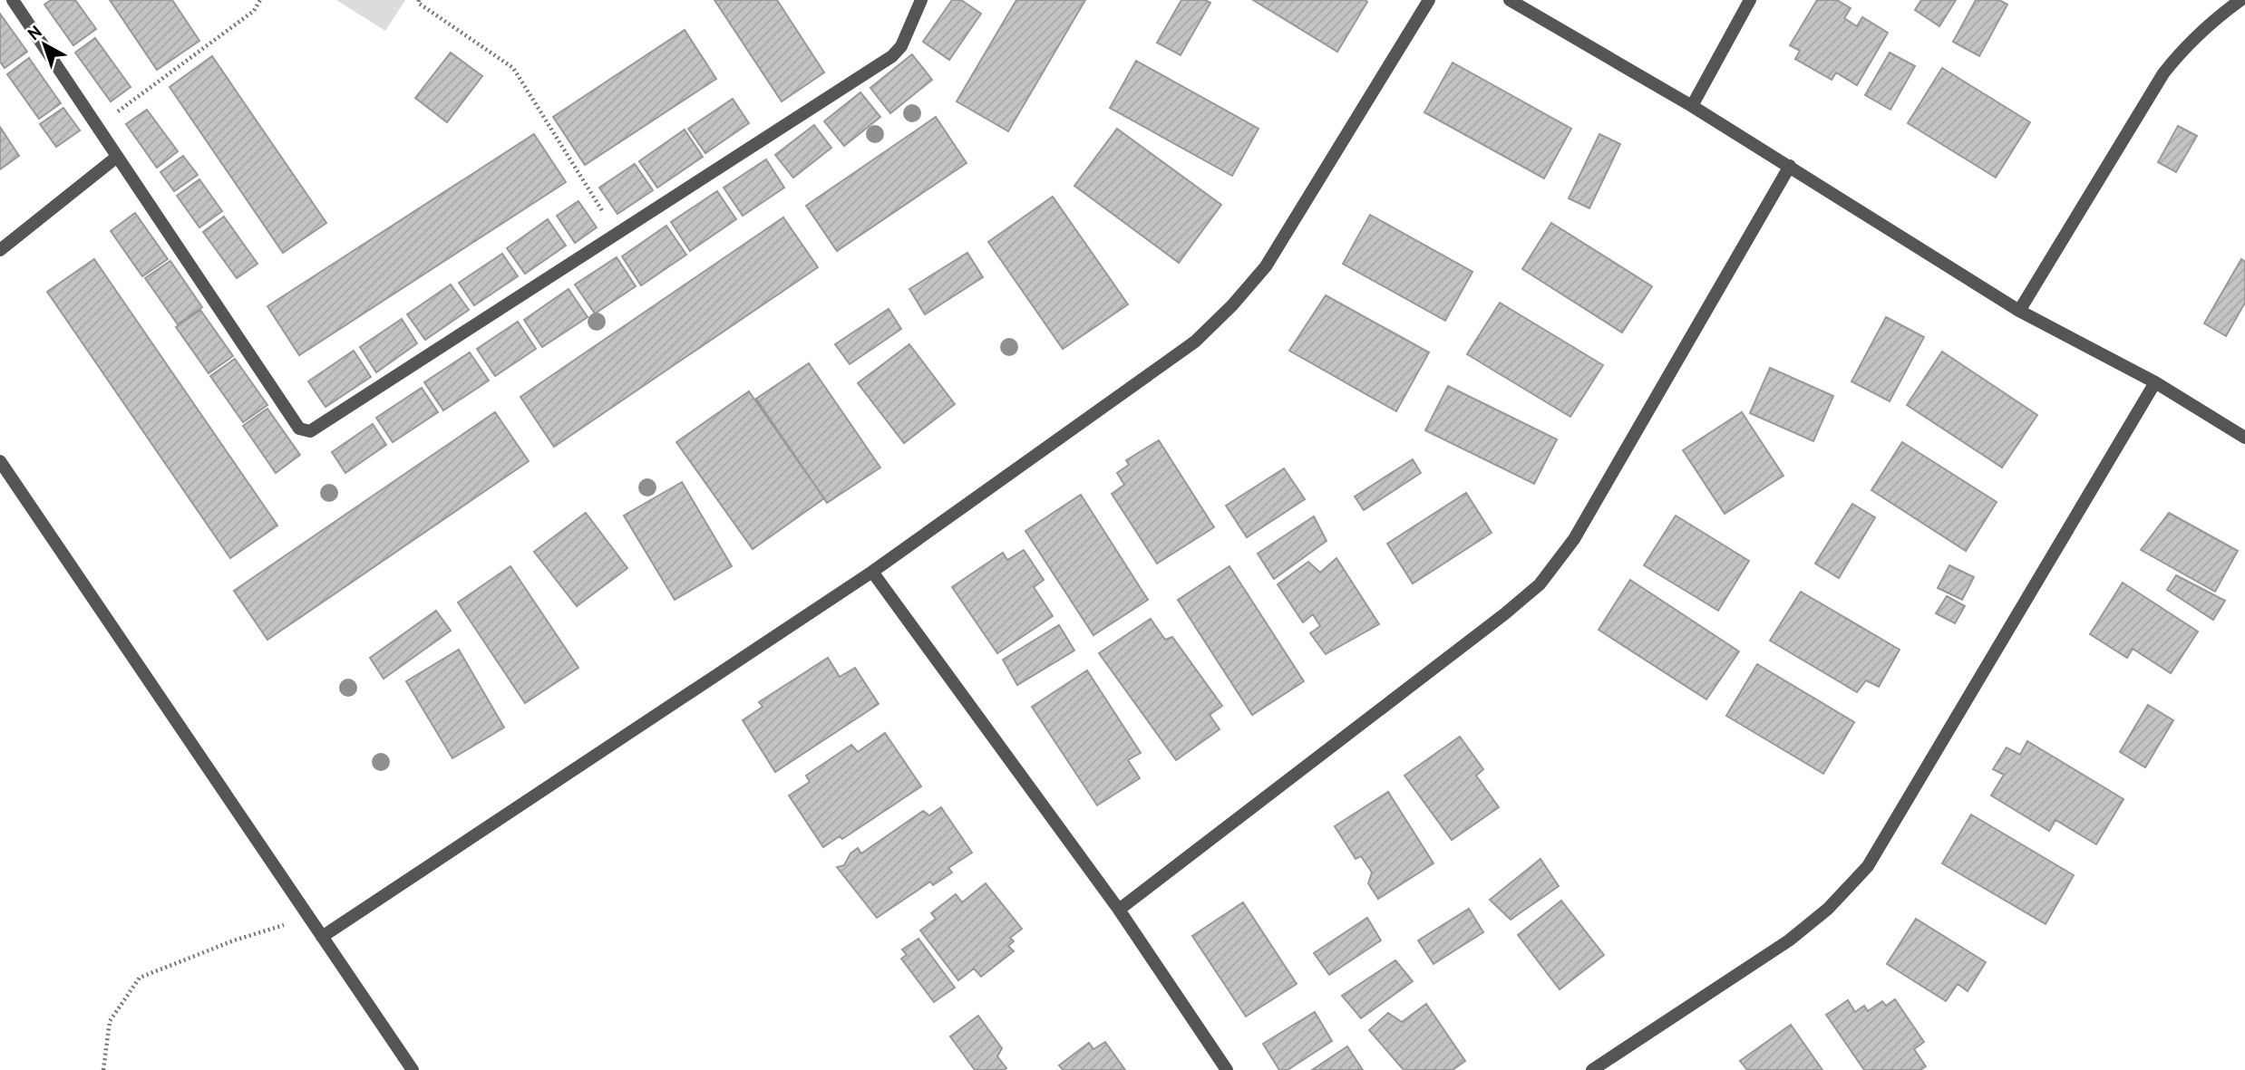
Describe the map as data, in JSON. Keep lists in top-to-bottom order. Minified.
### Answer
{"north":"top left"}
